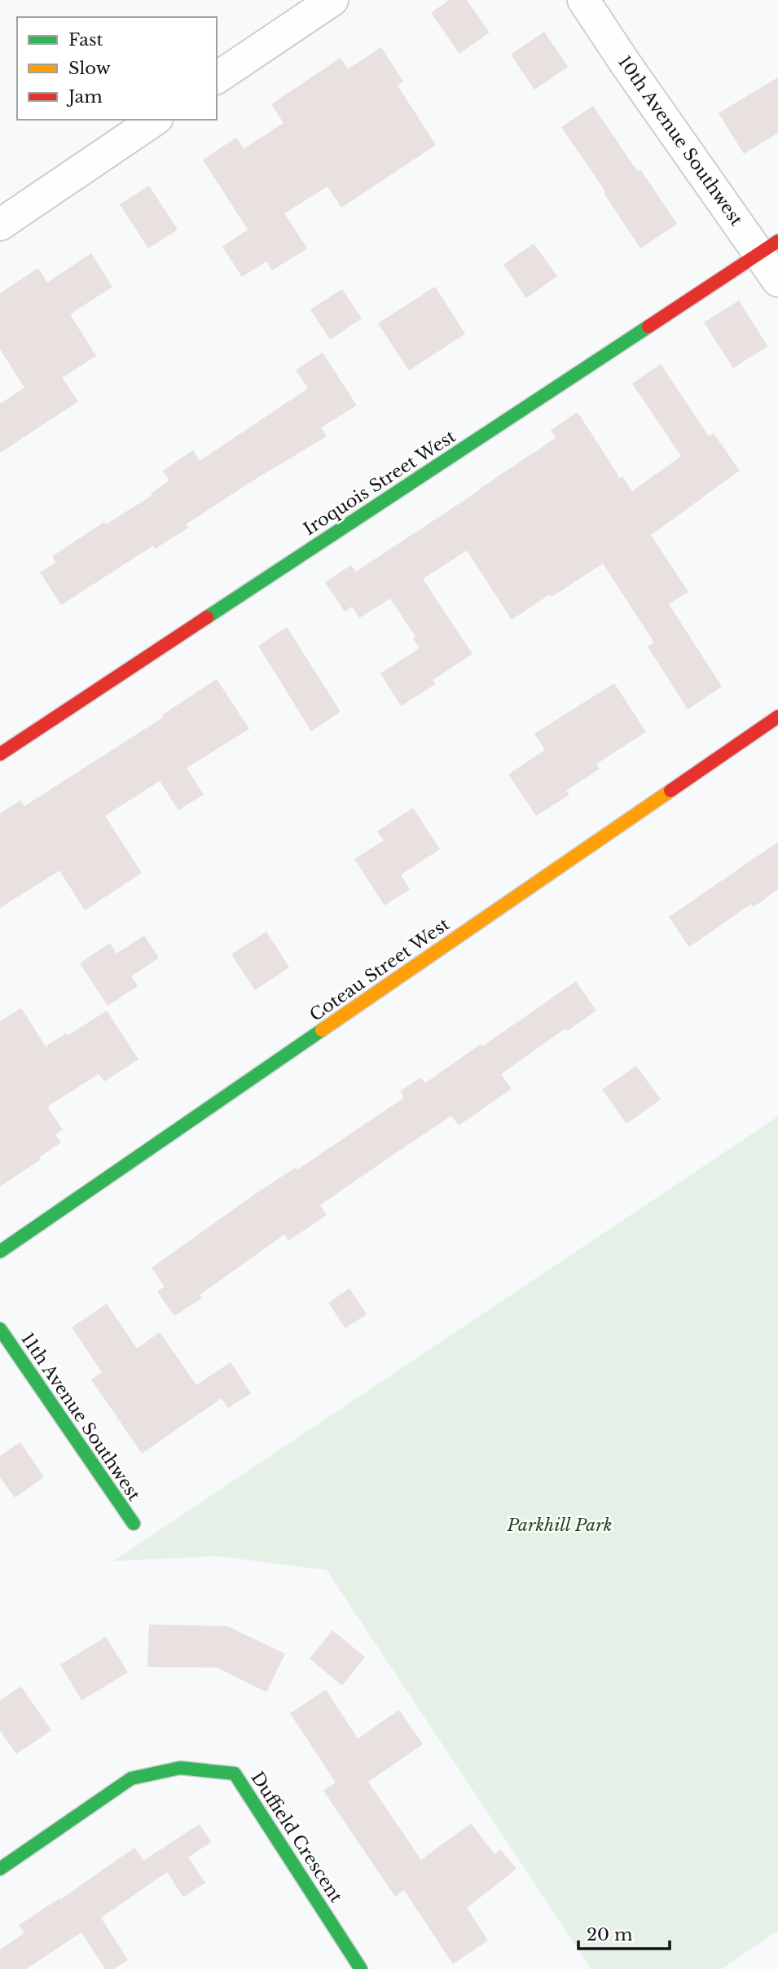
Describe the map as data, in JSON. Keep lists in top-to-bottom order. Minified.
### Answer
{"streets":{"street":["10th Avenue Southwest","Iroquois Street West","Coteau Street West","11th Avenue Southwest","Duffield Crescent"]},"crossings":[["10th Avenue Southwest","Iroquois Street West"]],"parks":["Parkhill Park"],"legend":["Fast","Slow","Jam"],"scale_bar":"20 m"}
